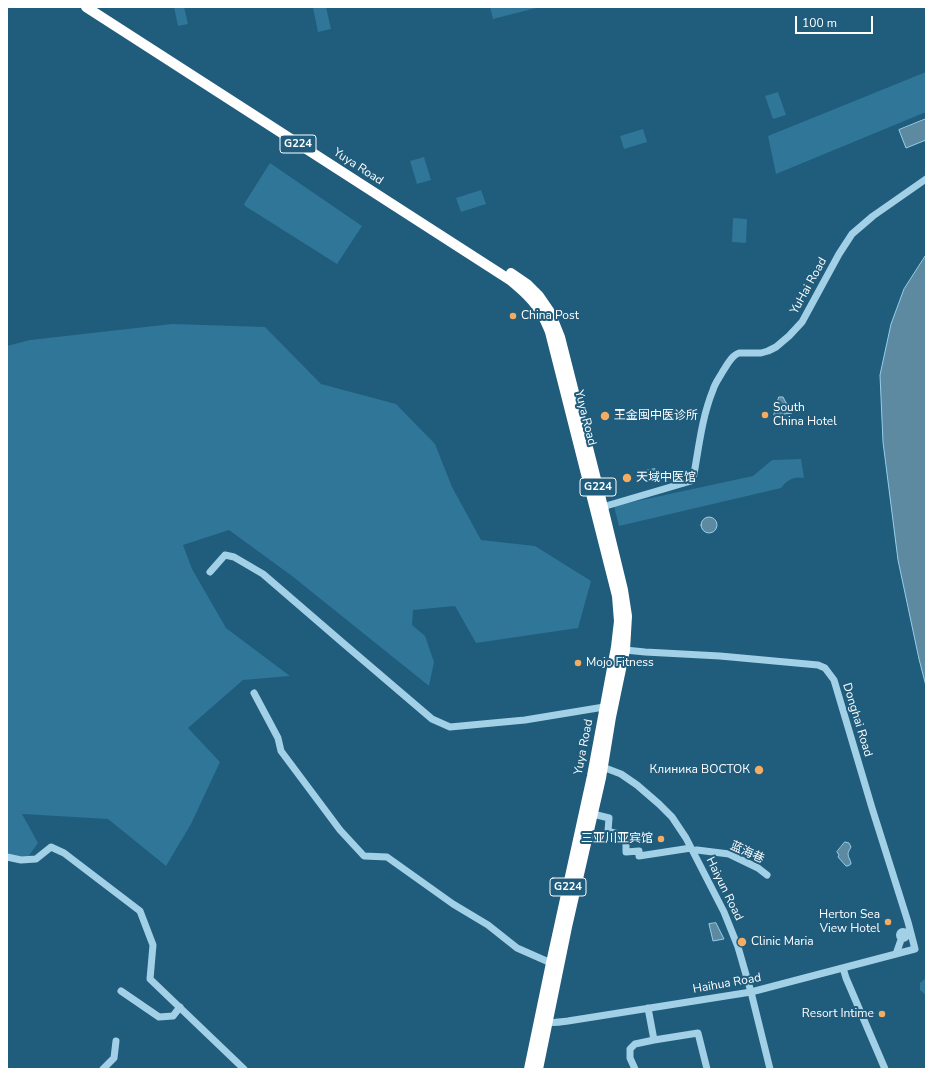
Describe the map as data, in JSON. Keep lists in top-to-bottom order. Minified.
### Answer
{"streets":{"highway":["G224","Yuya Road"],"street":["YuHai Road","Donghai Road","蓝海巷","Haiyun Road","Haihua Road"]},"crossings":[["Yuya Road","YuHai Road"],["Yuya Road","Donghai Road"],["Yuya Road","蓝海巷"],["Yuya Road","Haiyun Road"],["Yuya Road","Haihua Road"],["Donghai Road","Haihua Road"],["蓝海巷","Haiyun Road"],["Haiyun Road","Haihua Road"]],"places":["China Post","South China Hotel","王金囤中医诊所","天域中医馆","Mojo Fitness","Клиника ВОСТОК","三亚川亚宾馆","Herton Sea View Hotel","Clinic Maria","Resort Intime"],"scale_bar":"100 m"}
